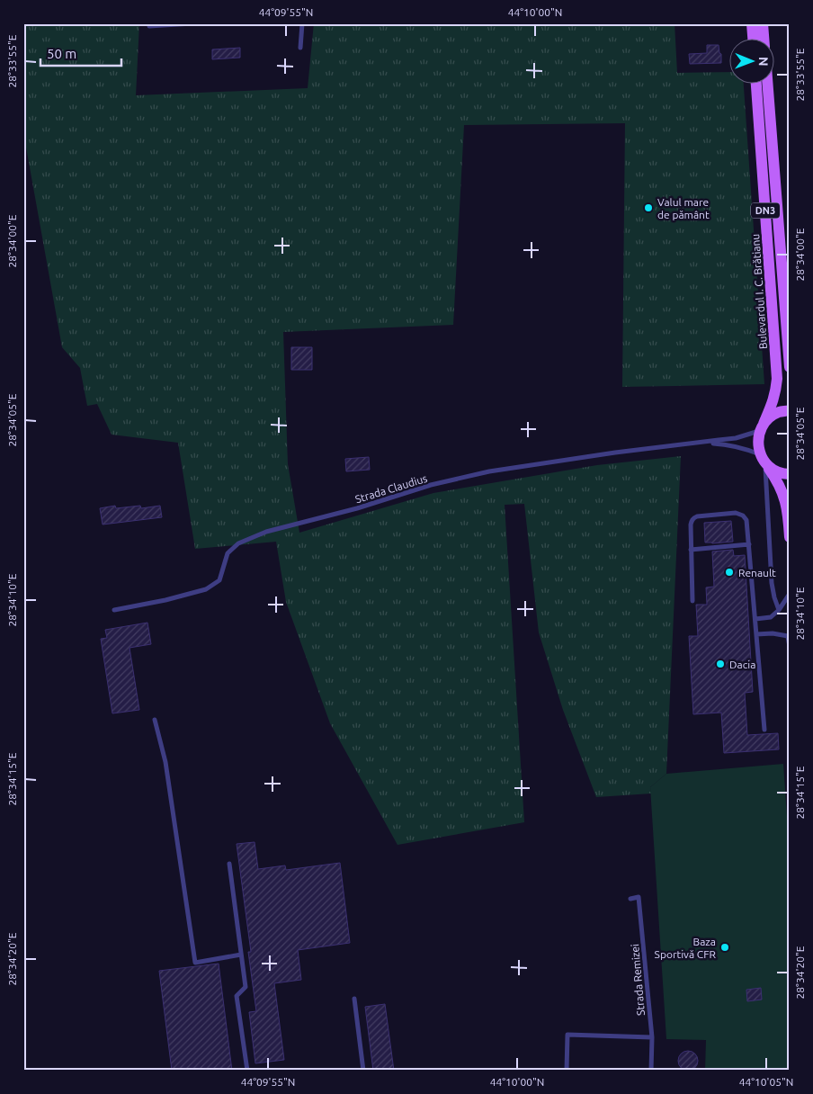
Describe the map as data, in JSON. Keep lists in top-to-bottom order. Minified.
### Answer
{"streets":{"main road":["DN3","Bulevardul I. C. Brătianu"],"lane":["Strada Claudius","Strada Remizei"]},"crossings":[["Bulevardul I. C. Brătianu","Strada Claudius"]],"places":["Valul mare de pământ","Renault","Dacia","Baza Sportivă CFR"],"scale_bar":"50 m","north":"right","coordinates":["44°09'55\"N","44°10'00\"N","28°33'55\"E","28°34'00\"E","28°34'05\"E","28°34'10\"E","28°34'15\"E","28°34'20\"E","44°10'05\"N"]}
